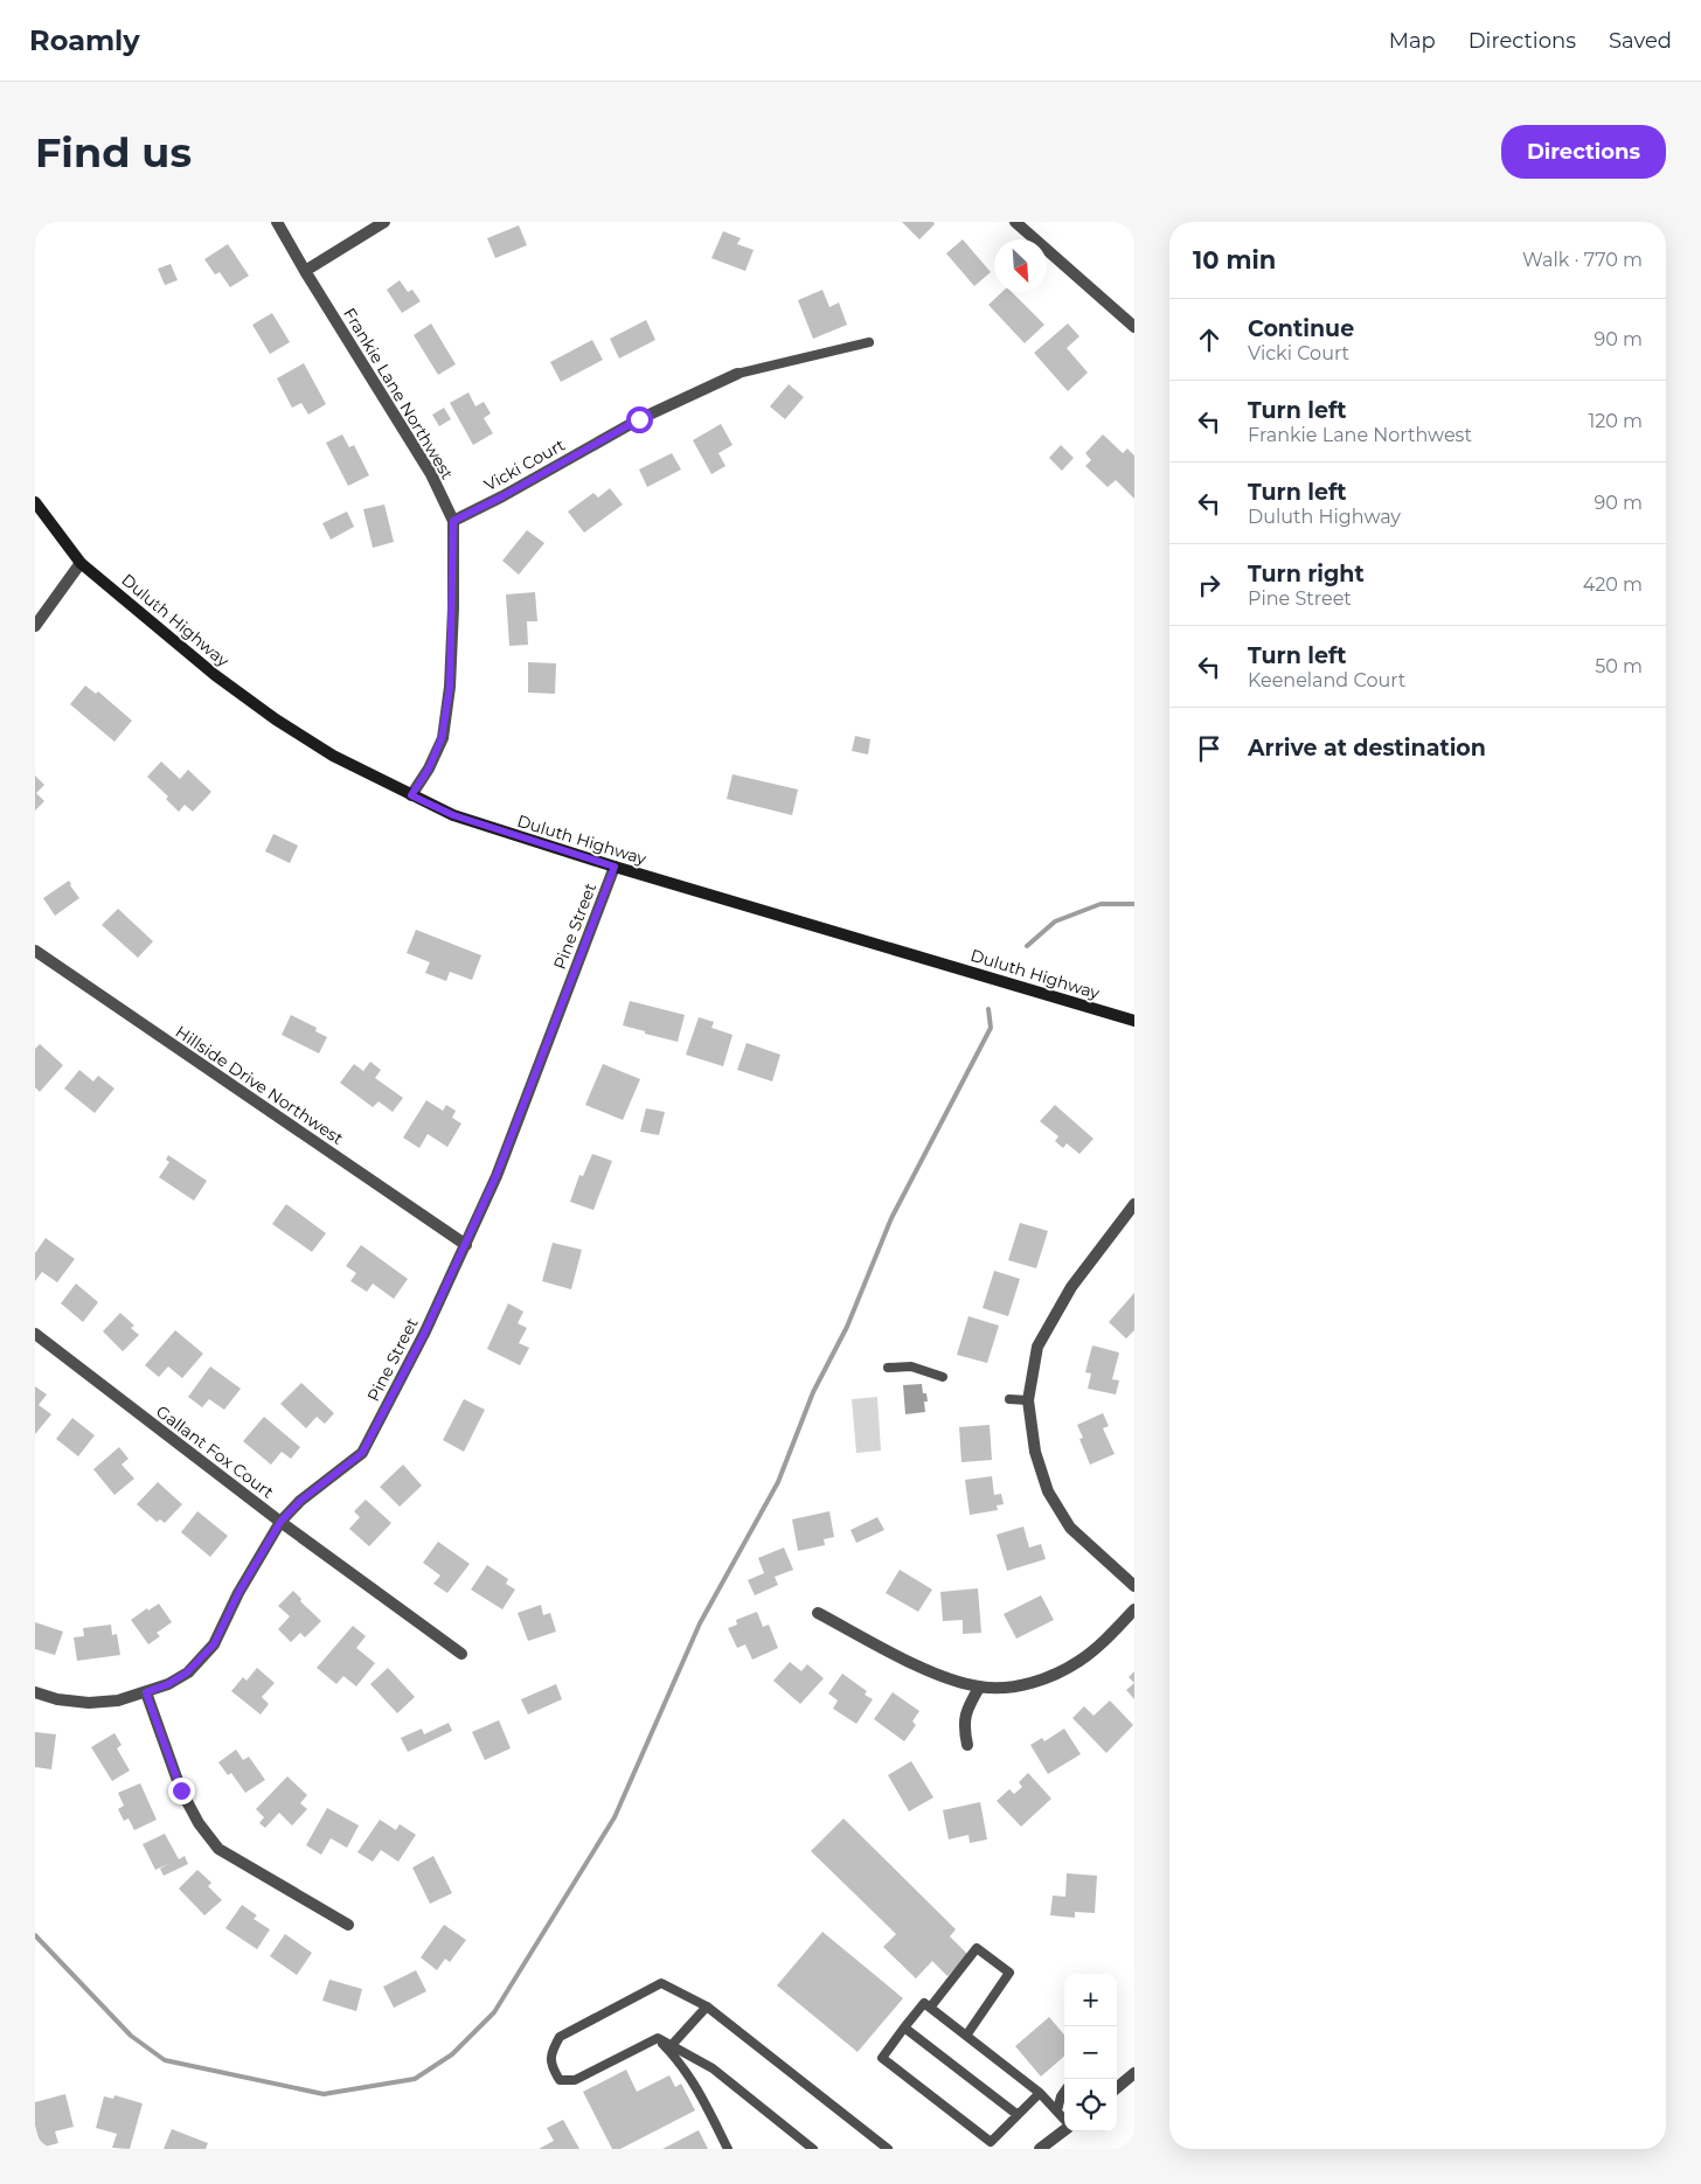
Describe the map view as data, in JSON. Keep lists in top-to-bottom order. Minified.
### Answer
{"streets":{"main road":["Duluth Highway"],"street":["Frankie Lane Northwest","Vicki Court","Pine Street","Hillside Drive Northwest","Gallant Fox Court"]},"crossings":[["Frankie Lane Northwest","Vicki Court"],["Frankie Lane Northwest","Duluth Highway"],["Duluth Highway","Pine Street"],["Pine Street","Hillside Drive Northwest"],["Pine Street","Gallant Fox Court"]],"north":"bottom right","page":{"header":"Roamly","nav":["Map","Directions","Saved"],"buttons":"Directions","title":"Find us","heading":["10 min","Walk · 770 m"],"list":[["Continue","Vicki Court","90 m"],["Turn left","Frankie Lane Northwest","120 m"],["Turn left","Duluth Highway","90 m"],["Turn right","Pine Street","420 m"],["Turn left","Keeneland Court","50 m"],"Arrive at destination"],"map_buttons":["+","−"]}}
